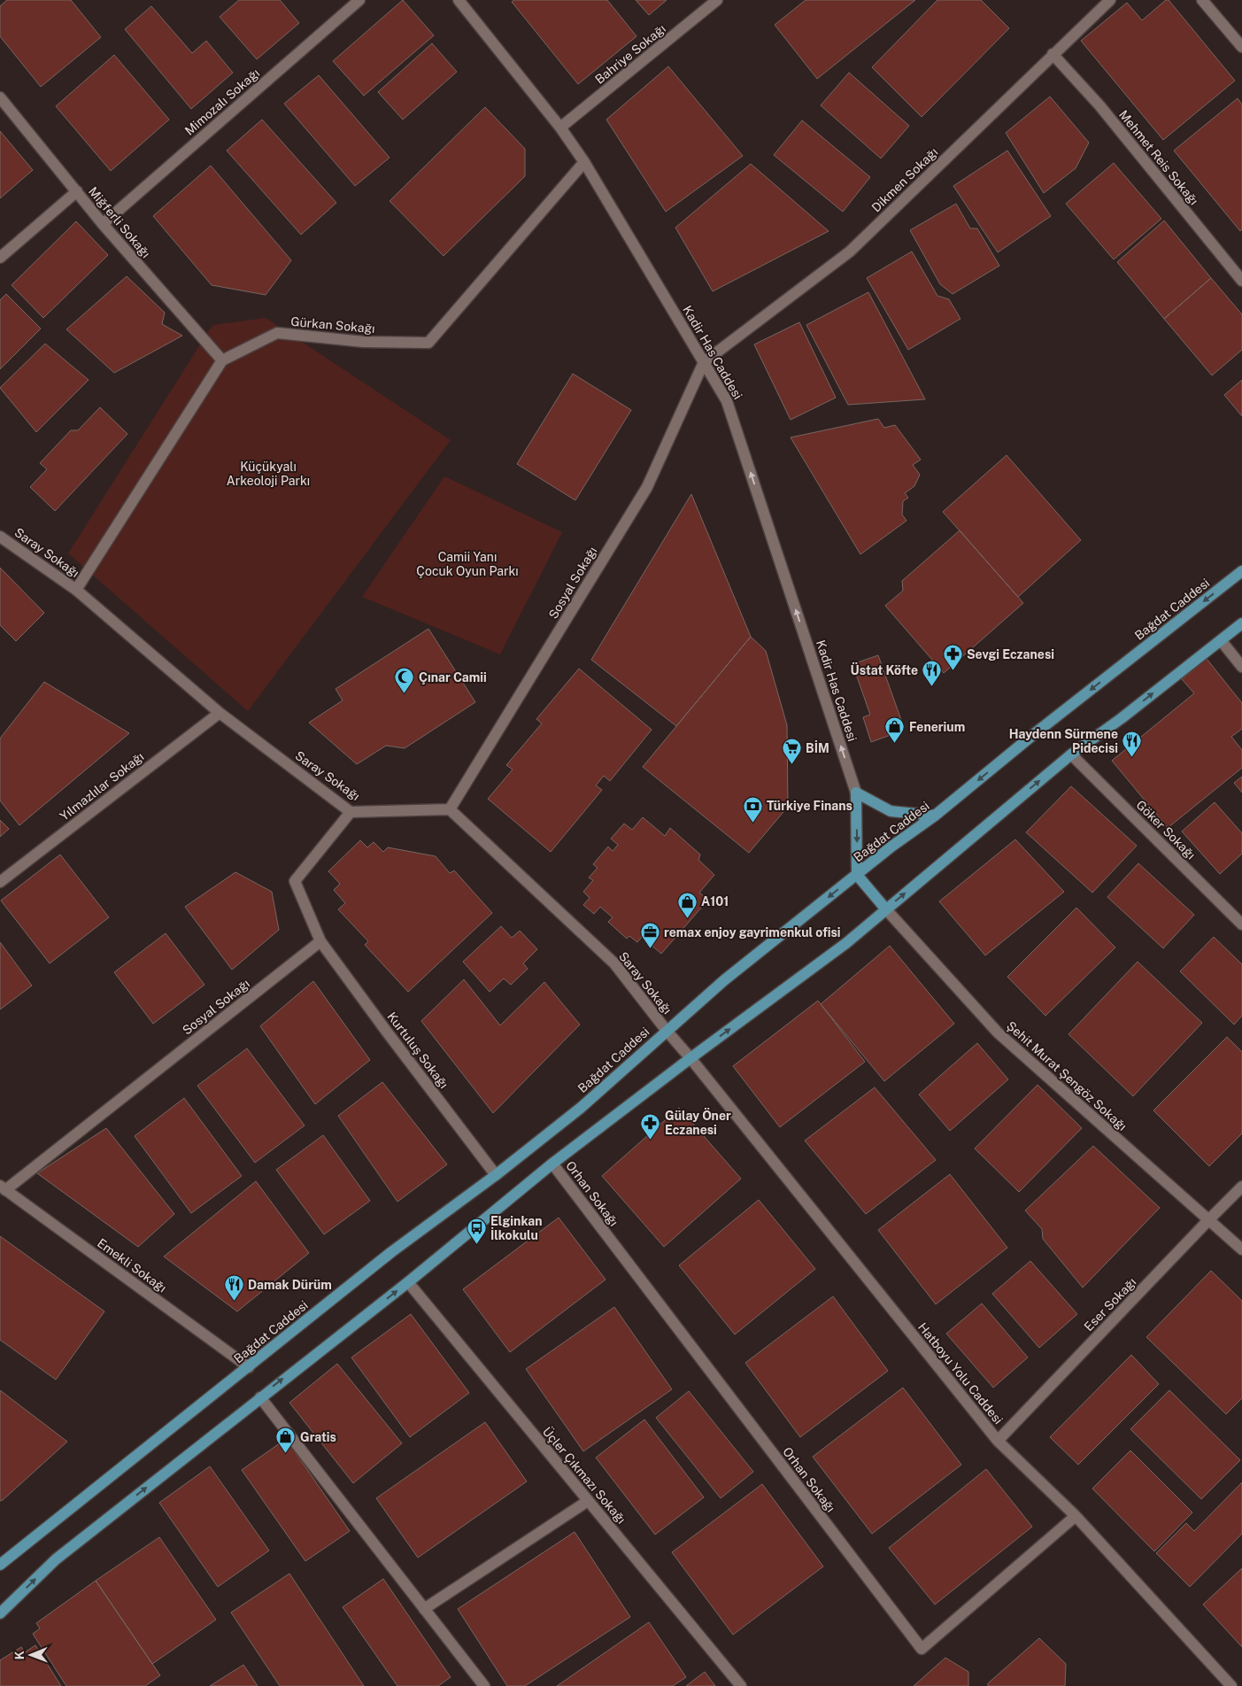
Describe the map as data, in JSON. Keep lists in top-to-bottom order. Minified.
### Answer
{"streets":{"main road":["Bağdat Caddesi"],"street":["Bahriye Sokağı","Mimozalı Sokağı","Mehmet Reis Sokağı","Dikmen Sokağı","Miğferli Sokağı","Gürkan Sokağı","Kadir Has Caddesi","Saray Sokağı","Sosyal Sokağı","Yılmazlılar Sokağı","Göker Sokağı","Kurtuluş Sokağı","Şehit Murat Şengöz Sokağı","Orhan Sokağı","Emekli Sokağı","Eser Sokağı","Hatboyu Yolu Caddesi","Üçler Çıkmazı Sokağı"]},"crossings":[["Bahriye Sokağı","Kadir Has Caddesi"],["Mimozalı Sokağı","Miğferli Sokağı"],["Mehmet Reis Sokağı","Dikmen Sokağı"],["Dikmen Sokağı","Kadir Has Caddesi"],["Dikmen Sokağı","Sosyal Sokağı"],["Miğferli Sokağı","Gürkan Sokağı"],["Gürkan Sokağı","Kadir Has Caddesi"],["Kadir Has Caddesi","Sosyal Sokağı"],["Saray Sokağı","Sosyal Sokağı"],["Saray Sokağı","Bağdat Caddesi"],["Saray Sokağı","Yılmazlılar Sokağı"],["Saray Sokağı","Hatboyu Yolu Caddesi"],["Sosyal Sokağı","Kurtuluş Sokağı"],["Sosyal Sokağı","Emekli Sokağı"],["Bağdat Caddesi","Kurtuluş Sokağı"],["Bağdat Caddesi","Emekli Sokağı"],["Şehit Murat Şengöz Sokağı","Eser Sokağı"],["Orhan Sokağı","Hatboyu Yolu Caddesi"],["Eser Sokağı","Hatboyu Yolu Caddesi"]],"one_way":["Kadir Has Caddesi"],"parks":["Küçükyalı Arkeoloji Parkı","Camii Yanı Çocuk Oyun Parkı"],"places":{"pharmacy":["Sevgi Eczanesi","Gülay Öner Eczanesi"],"restaurant":["Üstat Köfte","Haydenn Sürmene Pidecisi","Damak Dürüm"],"mosque":["Çınar Camii"],"shop":["Fenerium","A101","Gratis"],"supermarket":["BİM"],"bank":["Türkiye Finans"],"office":["remax enjoy gayrimenkul ofisi"],"bus stop":["Elginkan İlkokulu"]},"north":"left"}
